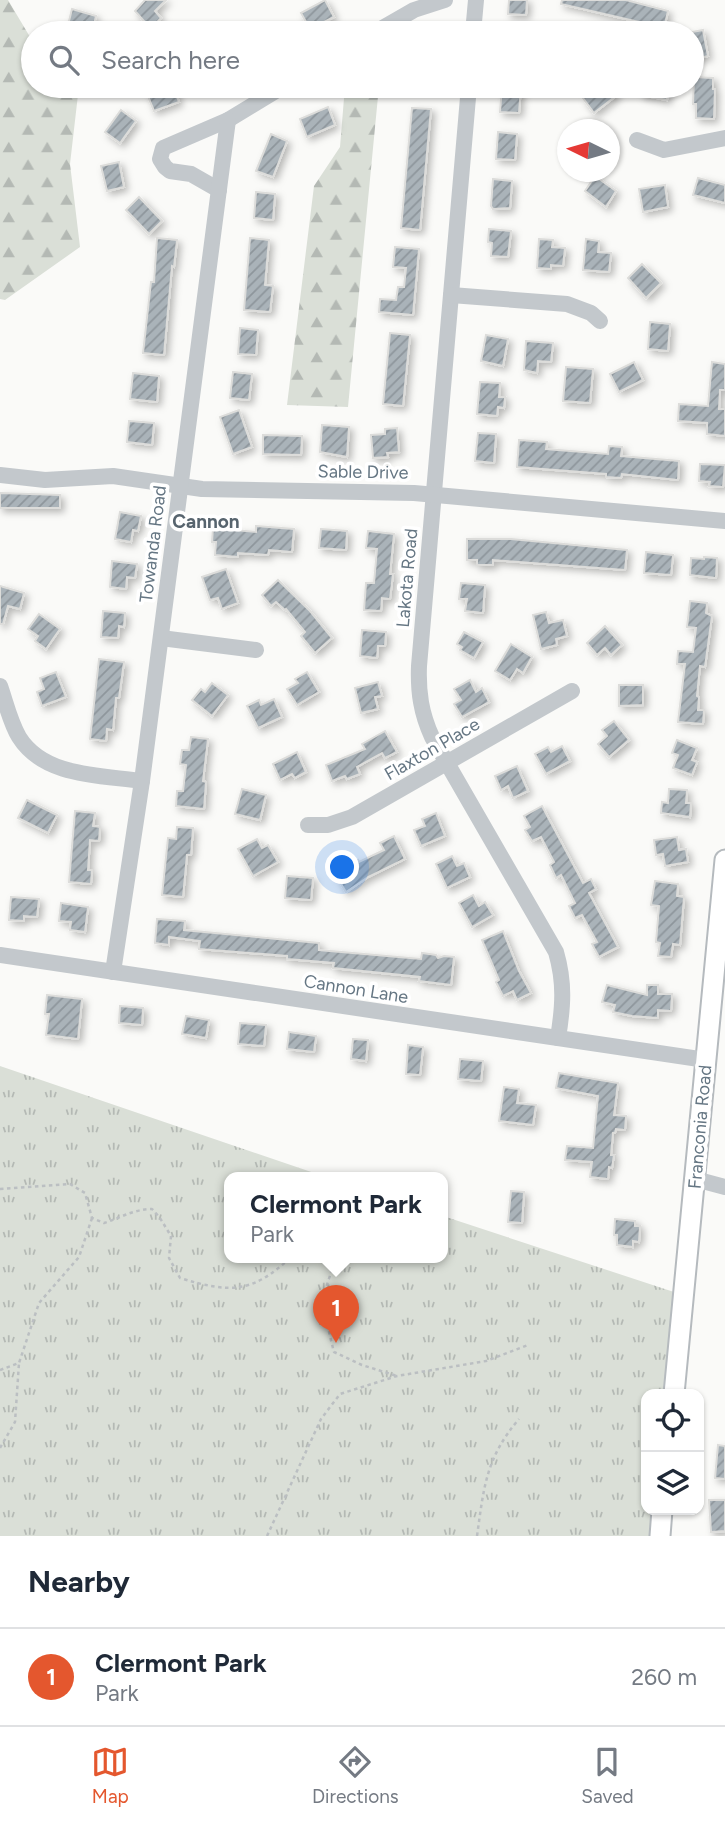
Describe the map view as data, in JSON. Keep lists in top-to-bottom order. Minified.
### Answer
{"streets":{"main road":["Franconia Road"],"street":["Sable Drive","Towanda Road","Lakota Road","Flaxton Place","Cannon Lane"]},"crossings":[["Sable Drive","Towanda Road"],["Sable Drive","Lakota Road"],["Towanda Road","Cannon Lane"],["Lakota Road","Flaxton Place"],["Lakota Road","Cannon Lane"],["Cannon Lane","Franconia Road"]],"districts":["Cannon"],"north":"left","page":{"search":"Search here","popup":["Clermont Park","Park"],"pins":"1","heading":"Nearby","list":[{"mark":"1","name":"Clermont Park","note":"Park","value":"260 m"}],"nav":["Map","Directions","Saved"]}}
